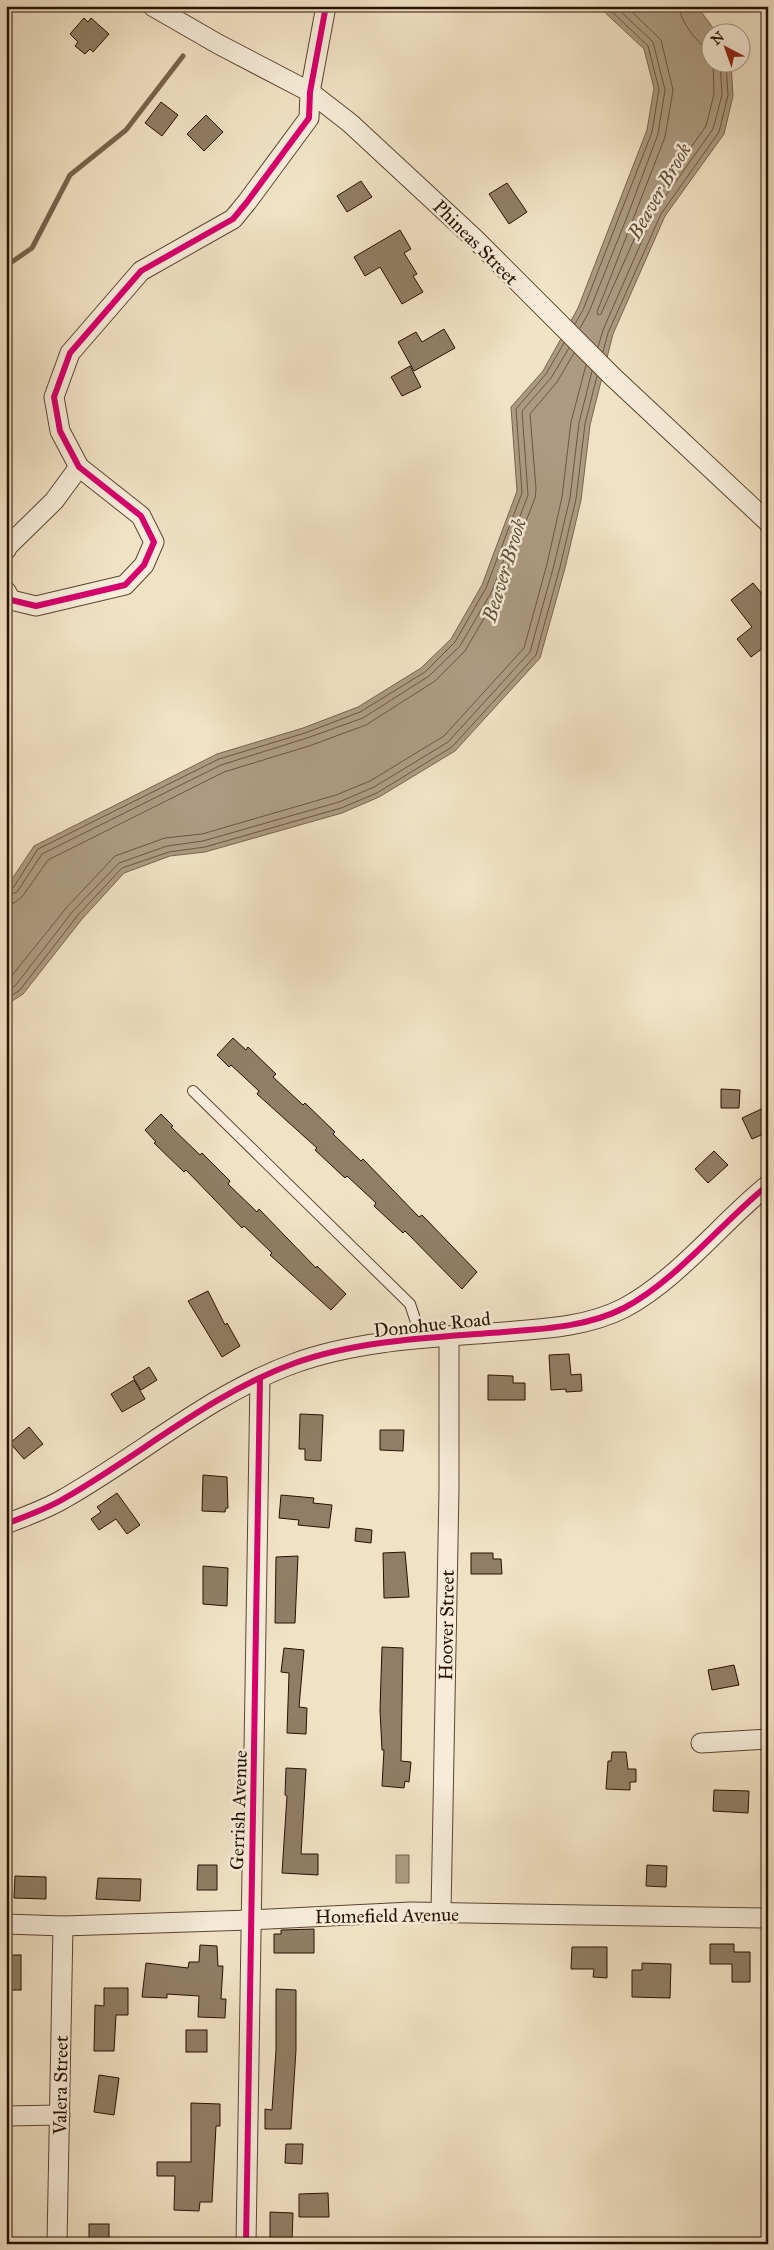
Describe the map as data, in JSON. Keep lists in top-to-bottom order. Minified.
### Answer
{"streets":{"street":["Phineas Street","Donohue Road","Hoover Street","Gerrish Avenue","Homefield Avenue","Valera Street"]},"crossings":[["Donohue Road","Hoover Street"],["Donohue Road","Gerrish Avenue"],["Hoover Street","Homefield Avenue"],["Gerrish Avenue","Homefield Avenue"],["Homefield Avenue","Valera Street"]],"water":["Beaver Brook"],"north":"top left"}
